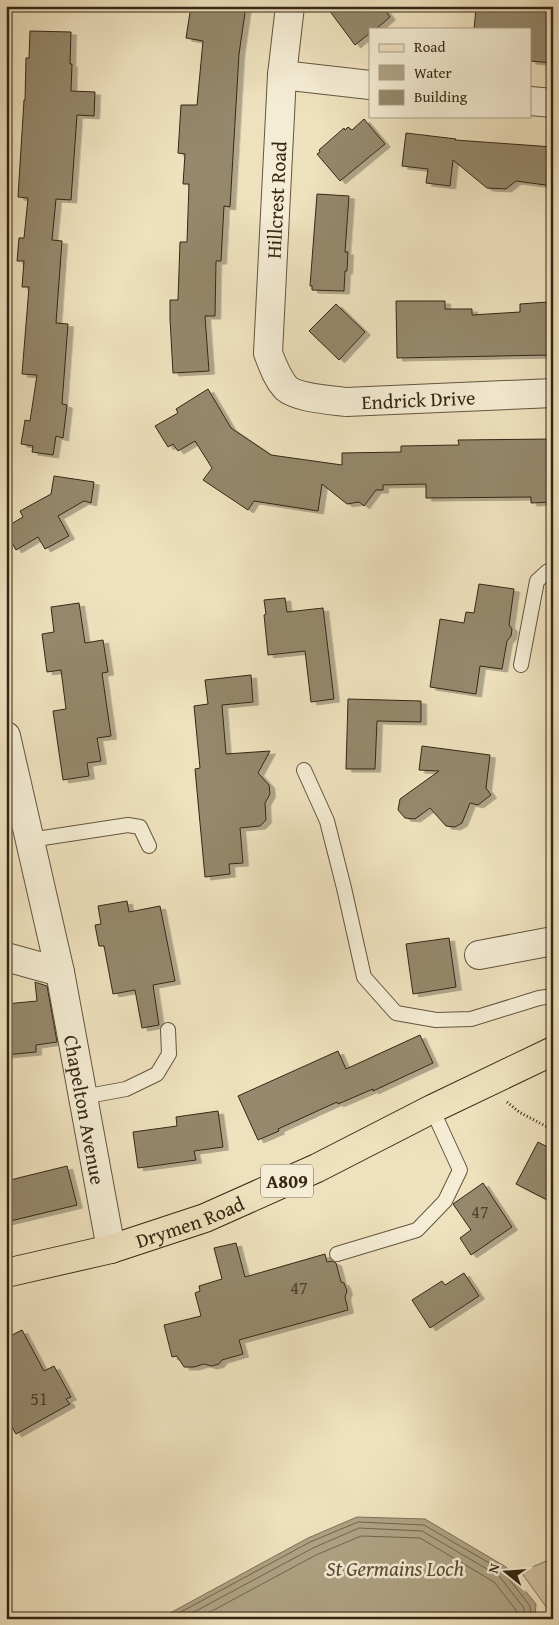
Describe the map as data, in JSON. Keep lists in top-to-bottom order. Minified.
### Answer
{"streets":{"main road":["A809","Drymen Road"],"street":["Hillcrest Road","Endrick Drive","Chapelton Avenue"]},"crossings":[["Hillcrest Road","Endrick Drive"],["Chapelton Avenue","Drymen Road"]],"water":["St Germains Loch"],"house_numbers":["47","47","51"],"legend":["Road","Water","Building"],"north":"left"}
